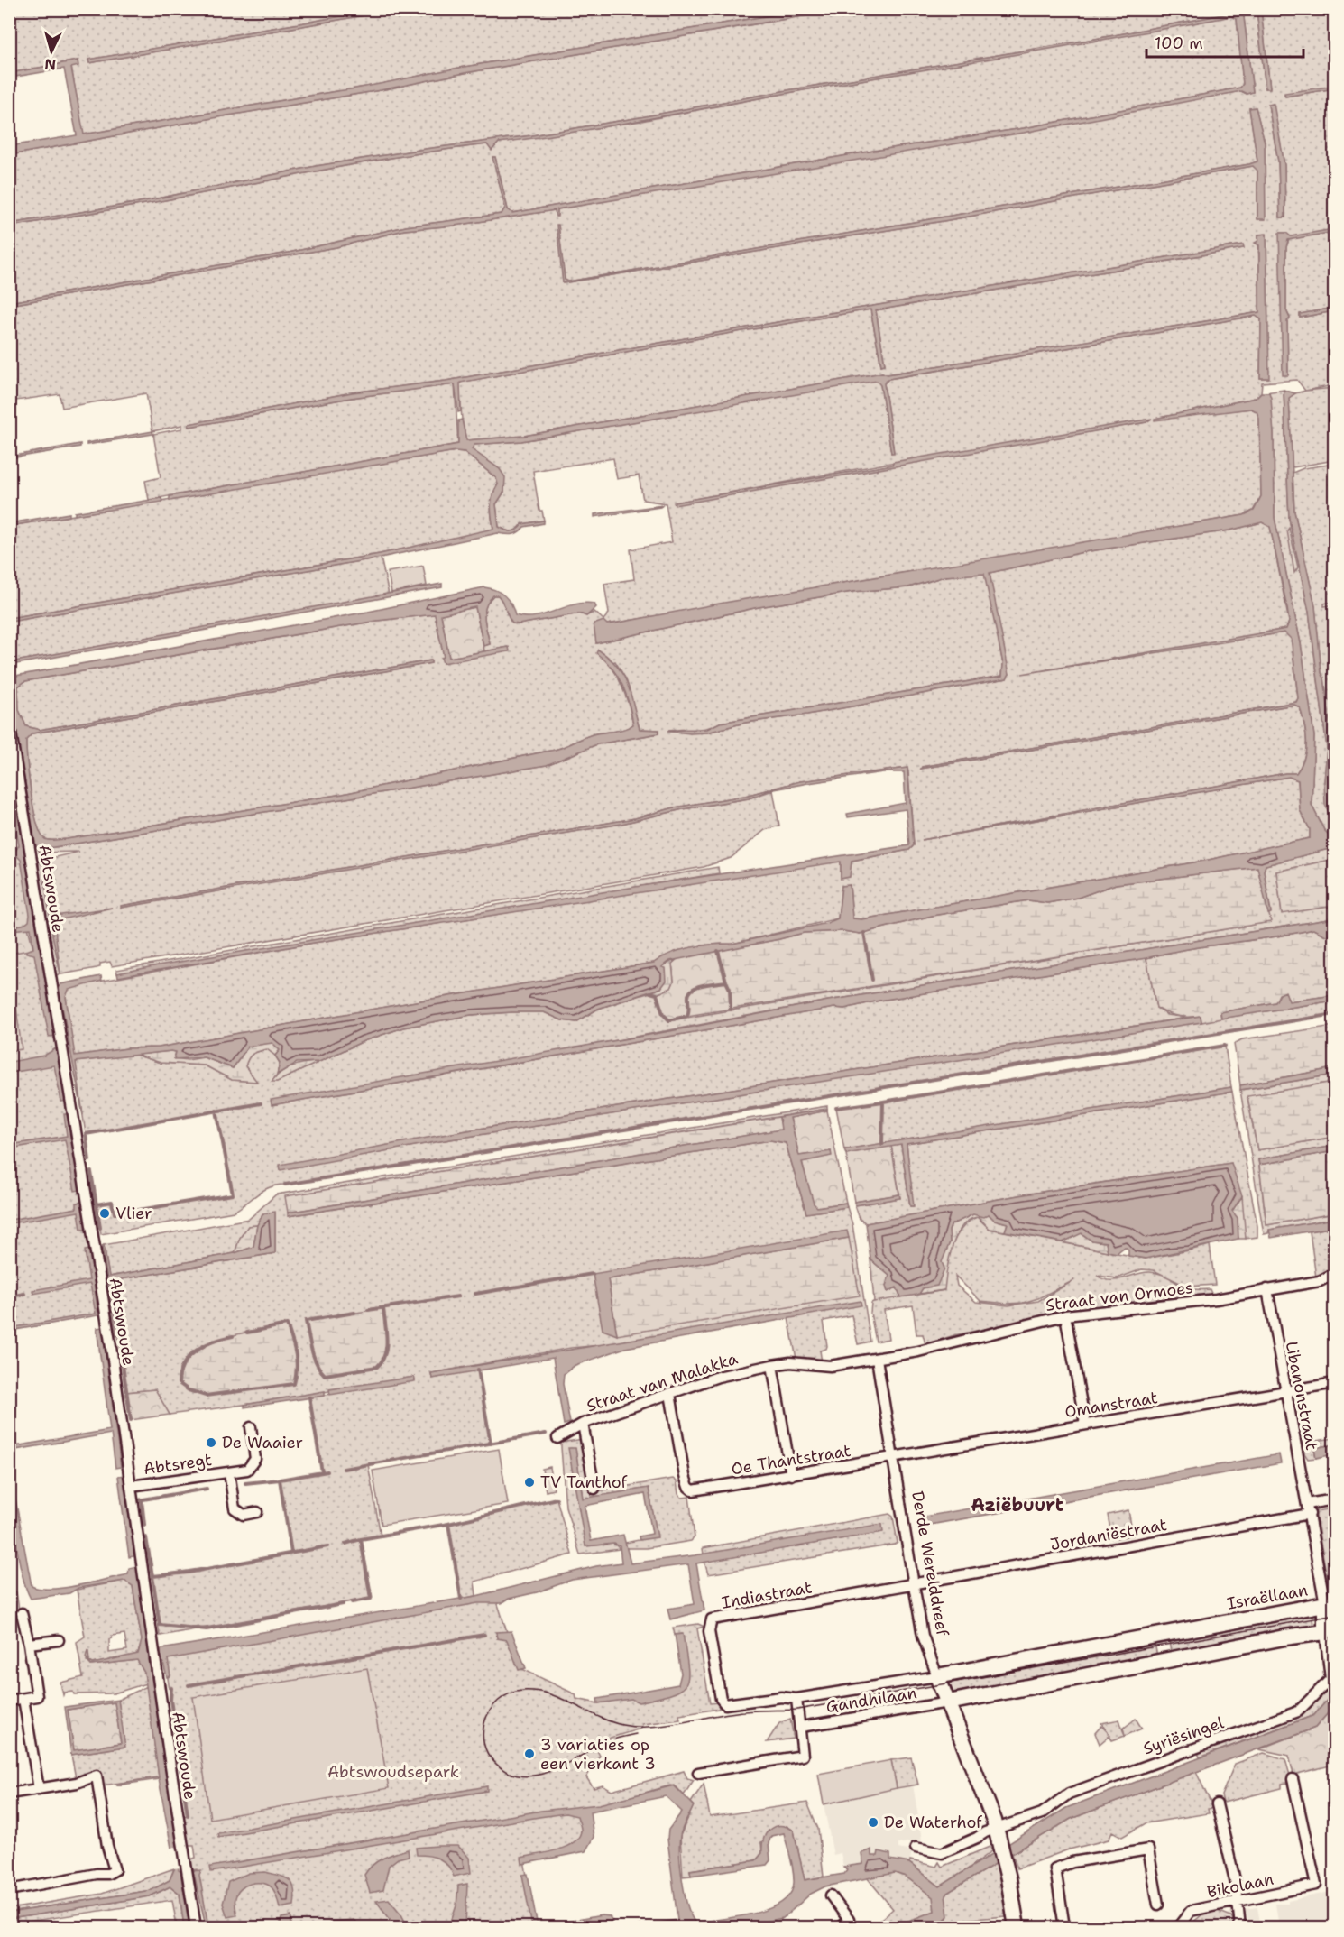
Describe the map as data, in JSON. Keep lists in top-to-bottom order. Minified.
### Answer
{"streets":{"street":["Abtswoude","Straat van Ormoes","Straat van Malakka","Libanonstraat","Omanstraat","Oe Thantstraat","Abtsregt","Jordaniëstraat","Derde Werelddreef","Indiastraat","Israëllaan","Gandhilaan","Syriësingel","Bikolaan"]},"crossings":[["Abtswoude","Abtsregt"],["Straat van Ormoes","Straat van Malakka"],["Straat van Ormoes","Libanonstraat"],["Straat van Ormoes","Derde Werelddreef"],["Straat van Malakka","Oe Thantstraat"],["Straat van Malakka","Derde Werelddreef"],["Libanonstraat","Omanstraat"],["Libanonstraat","Jordaniëstraat"],["Libanonstraat","Israëllaan"],["Omanstraat","Oe Thantstraat"],["Omanstraat","Derde Werelddreef"],["Oe Thantstraat","Derde Werelddreef"],["Jordaniëstraat","Derde Werelddreef"],["Jordaniëstraat","Indiastraat"],["Derde Werelddreef","Indiastraat"],["Derde Werelddreef","Israëllaan"],["Derde Werelddreef","Gandhilaan"],["Derde Werelddreef","Syriësingel"],["Indiastraat","Gandhilaan"],["Israëllaan","Gandhilaan"],["Israëllaan","Syriësingel"]],"districts":["Aziëbuurt"],"parks":["Abtswoudsepark"],"places":["Vlier","De Waaier","TV Tanthof","3 variaties op een vierkant 3","De Waterhof"],"scale_bar":"100 m","north":"bottom"}
